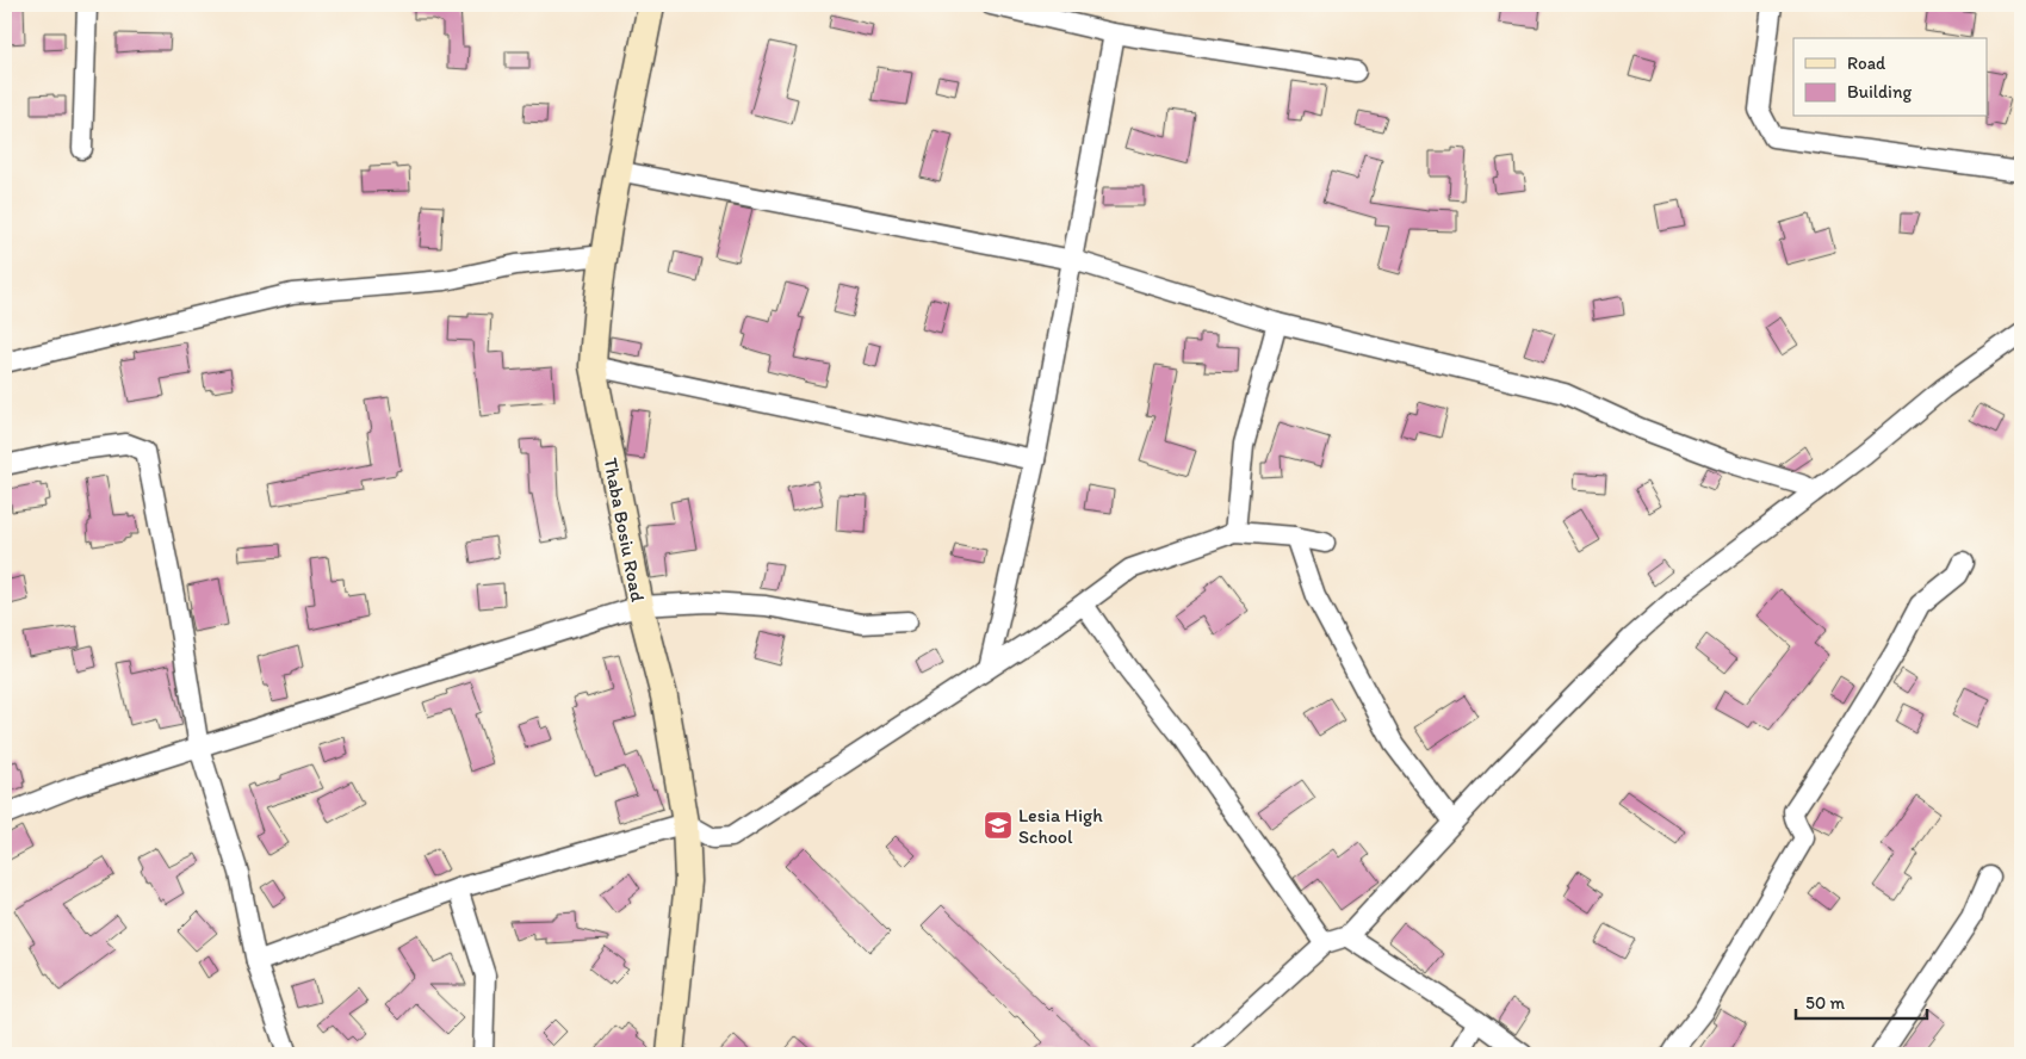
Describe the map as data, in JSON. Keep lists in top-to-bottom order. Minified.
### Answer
{"streets":{"street":["Thaba Bosiu Road"]},"places":{"school or university":["Lesia High School"]},"legend":["Road","Building"],"scale_bar":"50 m"}
